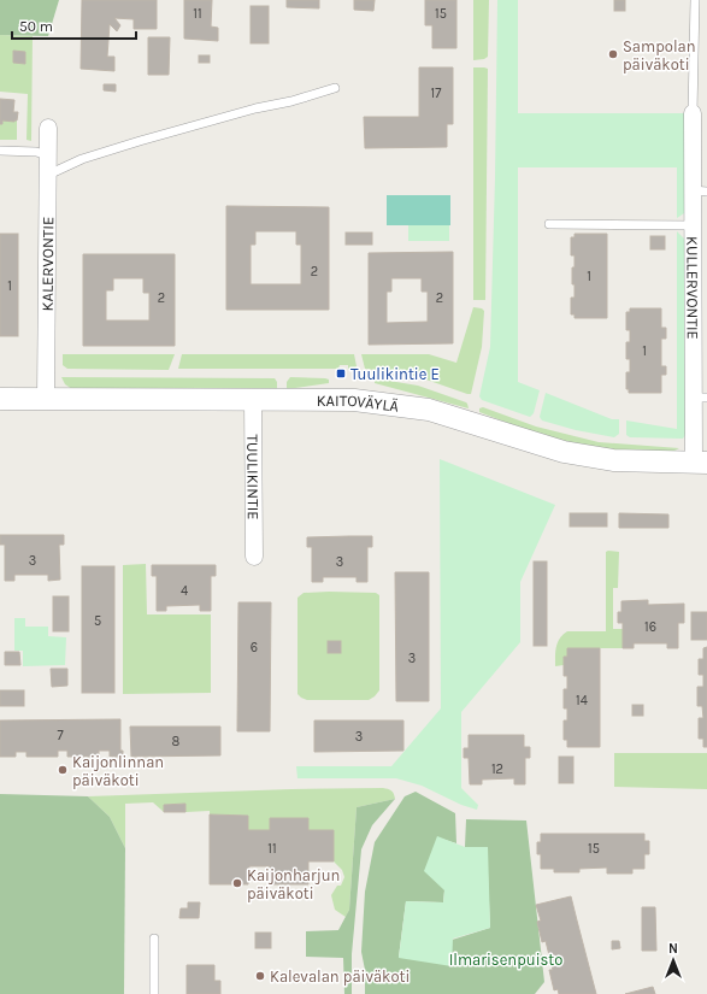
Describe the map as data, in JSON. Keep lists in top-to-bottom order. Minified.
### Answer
{"streets":{"street":["KALERVONTIE","KULLERVONTIE","KAITOVÄYLÄ","TUULIKINTIE"]},"crossings":[["KALERVONTIE","KAITOVÄYLÄ"],["KULLERVONTIE","KAITOVÄYLÄ"],["KAITOVÄYLÄ","TUULIKINTIE"]],"parks":["Ilmarisenpuisto"],"places":{"other":["Sampolan päiväkoti","Kaijonlinnan päiväkoti","Kaijonharjun päiväkoti","Kalevalan päiväkoti"],"transit":["Tuulikintie E"]},"house_numbers":["11","15","17","2","1","1","2","2","1","3","3","4","5","16","6","3","14","7","3","8","12","11","15"],"scale_bar":"50 m","north":"top"}
